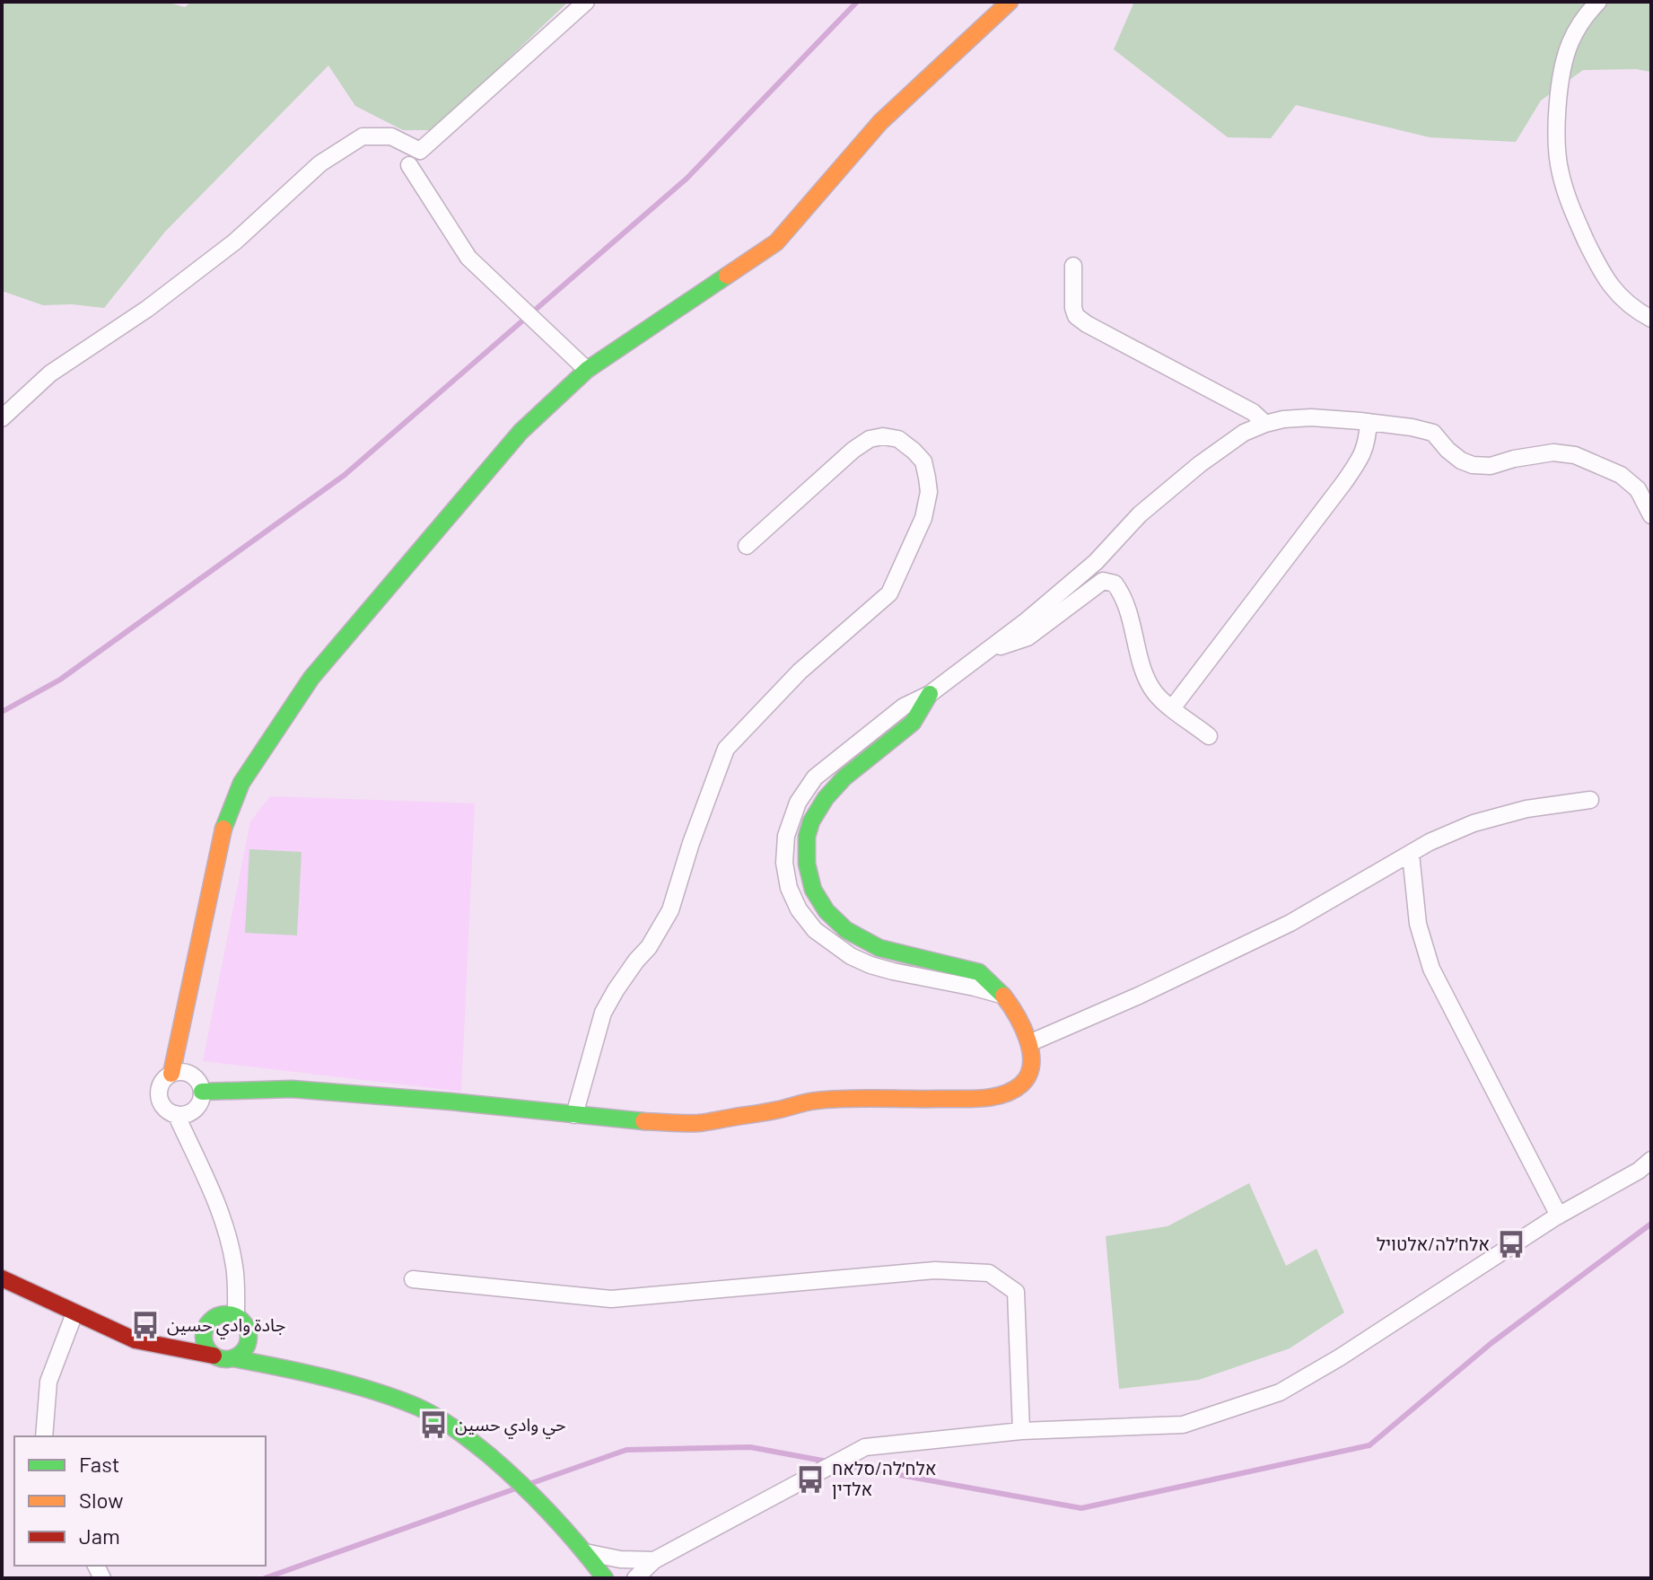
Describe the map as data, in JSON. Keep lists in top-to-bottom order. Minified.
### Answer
{"places":{"bus stop":["אלח׳לה/אלטויל","جادة وادي حسين","حي وادي حسين","אלח׳לה/סלאח אלדין"]},"legend":["Fast","Slow","Jam"]}
